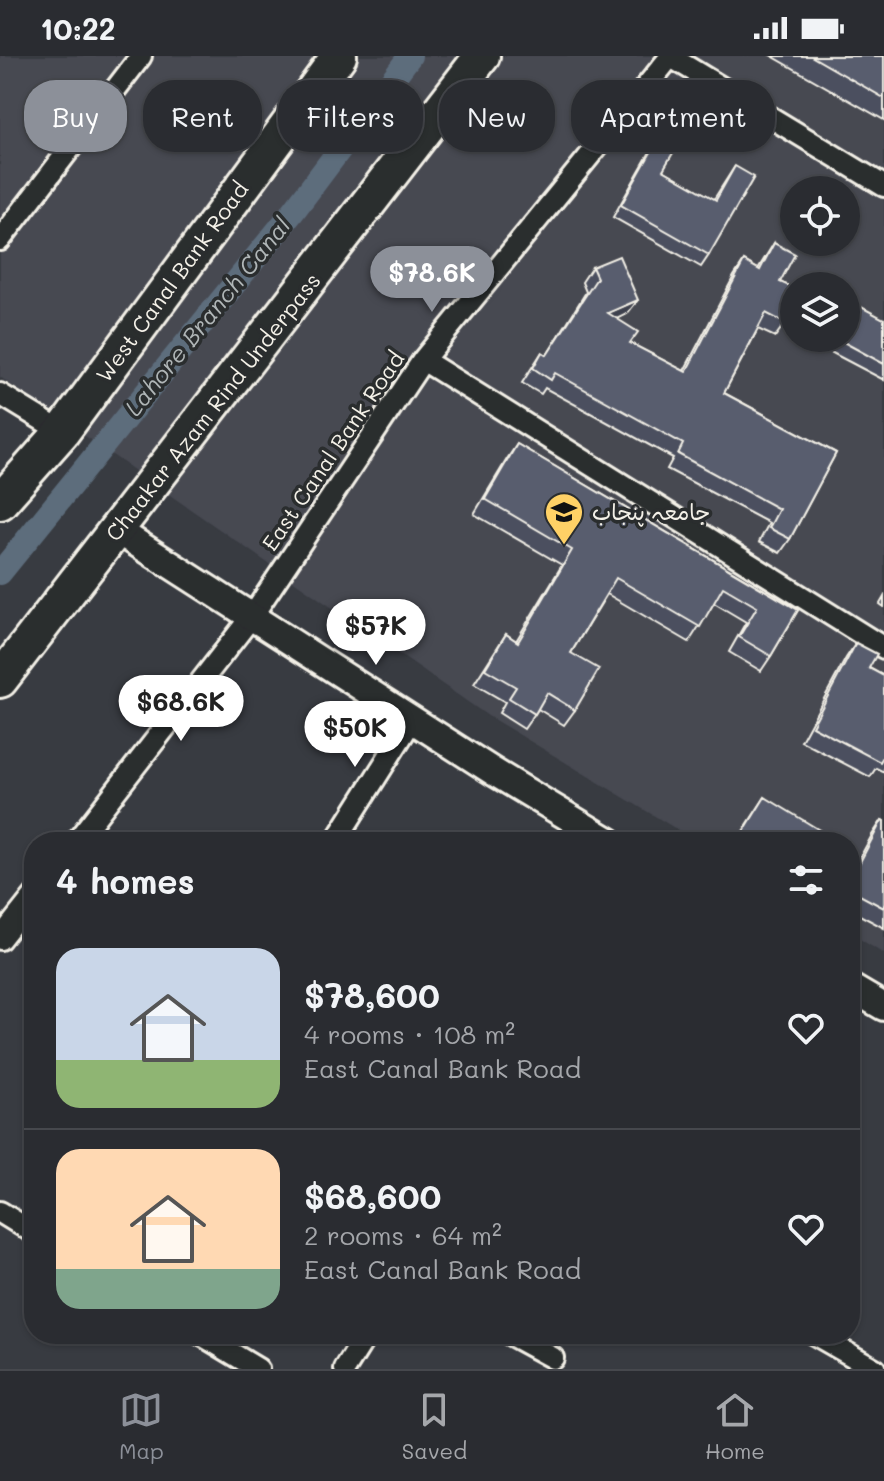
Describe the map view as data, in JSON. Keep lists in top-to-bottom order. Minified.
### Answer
{"streets":{"highway":["West Canal Bank Road","Chaakar Azam Rind Underpass"],"street":["East Canal Bank Road"]},"water":["Lahore Branch Canal"],"places":{"school or university":["جامعہ پنجاب"]},"page":{"status":"10:22","chip":["Buy","Rent","Filters","New","Apartment"],"price":["$78.6K","$57K","$68.6K","$50K"],"heading":"4 homes","list":[{"name":"$78,600","note":"4 rooms · 108 m² · East Canal Bank Road"},{"name":"$68,600","note":"2 rooms · 64 m² · East Canal Bank Road"}],"tabs":["Map","Saved","Home"]}}
